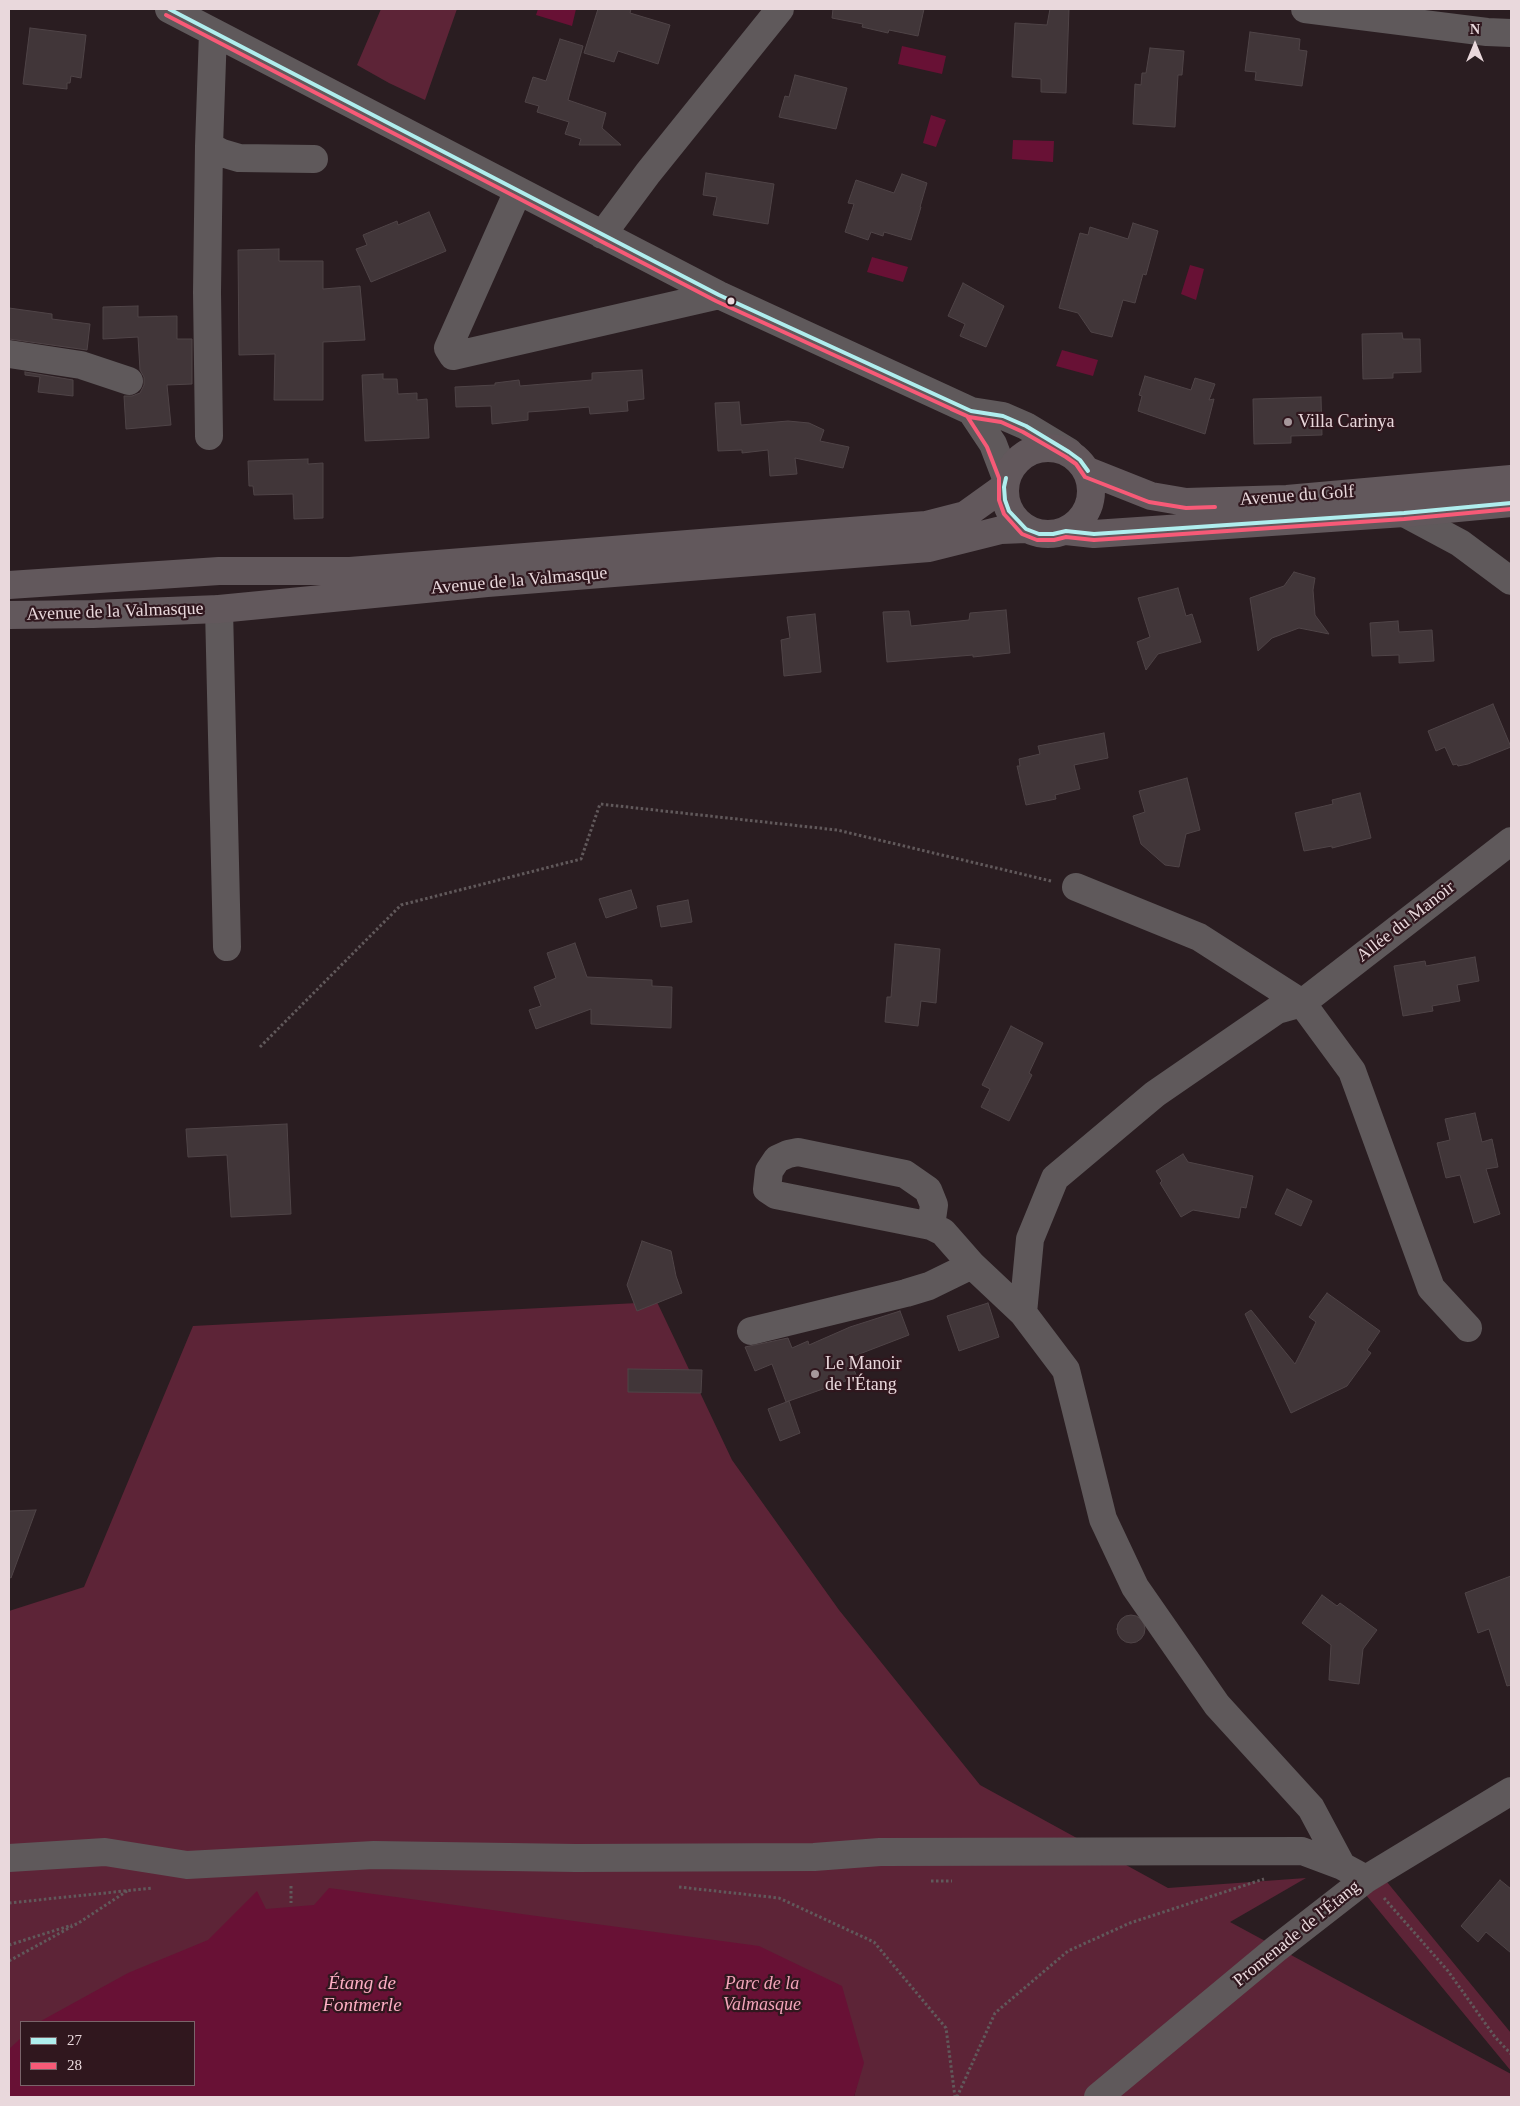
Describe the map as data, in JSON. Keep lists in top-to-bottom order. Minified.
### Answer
{"streets":{"main road":["Avenue du Golf","Avenue de la Valmasque"],"street":["Allée du Manoir","Promenade de l'Étang"]},"crossings":[["Avenue du Golf","Avenue de la Valmasque"]],"water":["Étang de Fontmerle"],"parks":["Parc de la Valmasque"],"places":["Villa Carinya","Le Manoir de l'Étang"],"lines":["transit line 27","transit line 28"],"legend":["27","28"],"north":"top"}
